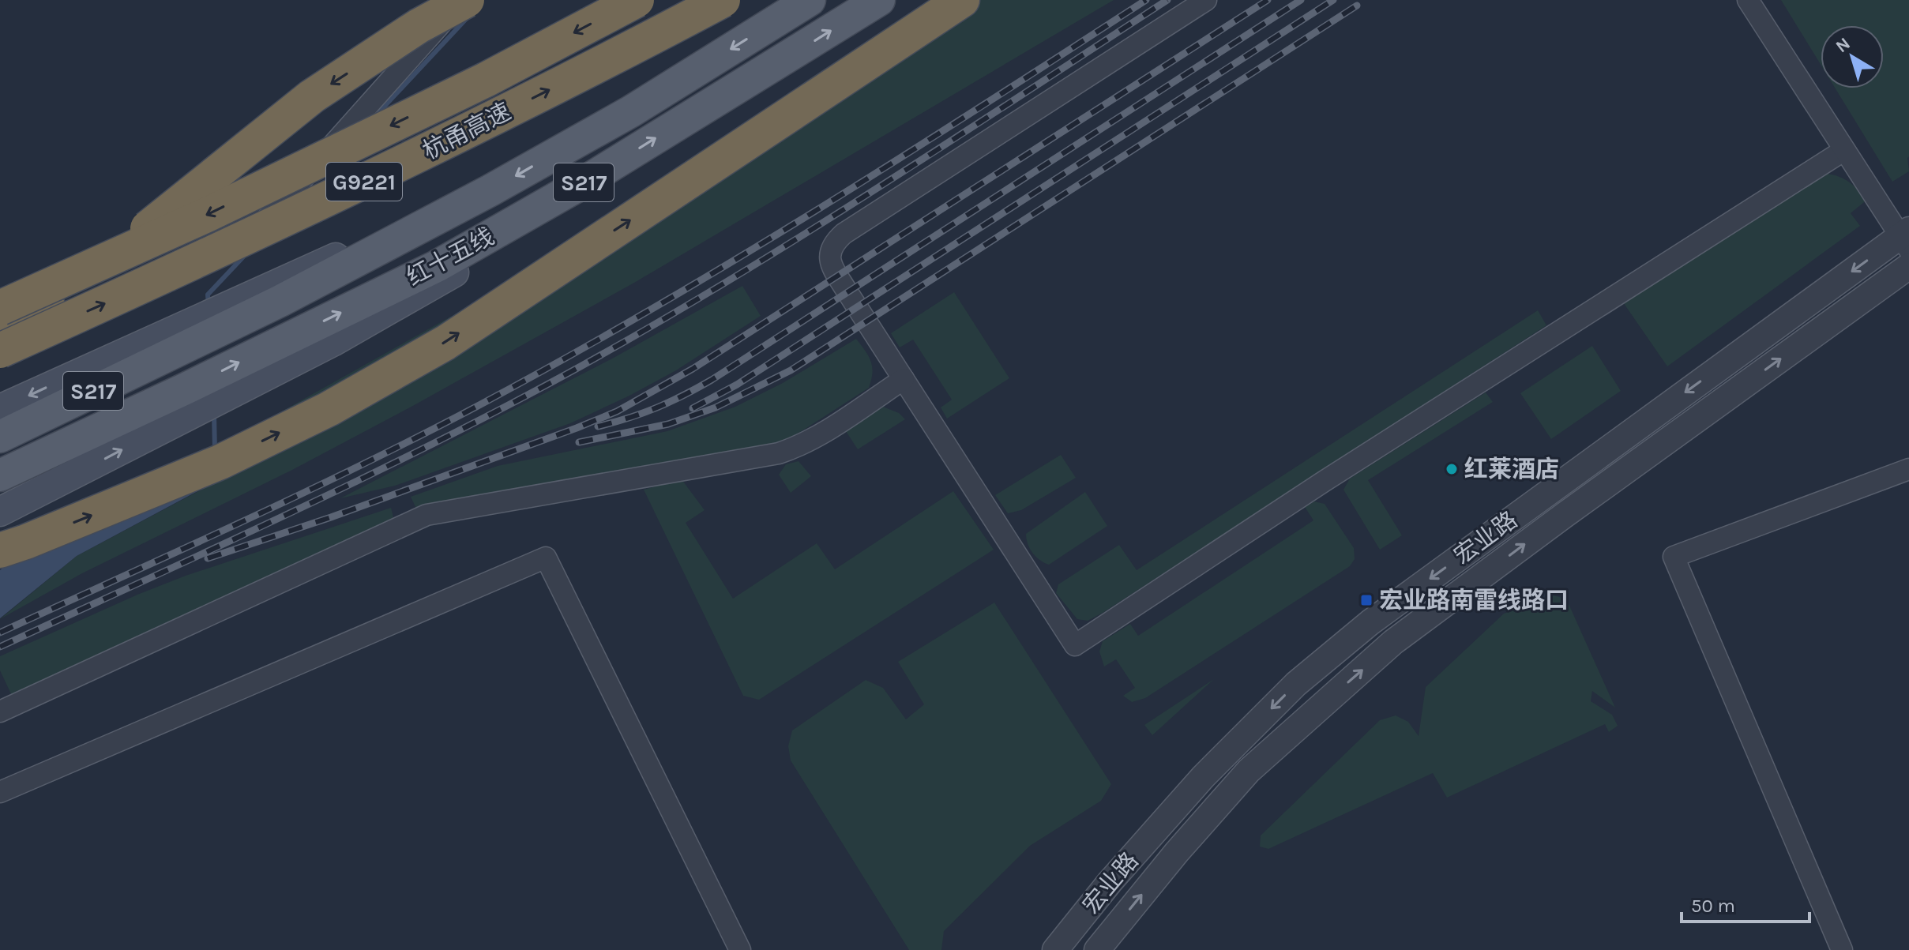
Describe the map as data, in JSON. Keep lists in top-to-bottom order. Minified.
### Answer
{"streets":{"highway":["杭甬高速","G9221"],"main road":["S217","红十五线"],"street":["宏业路"]},"places":{"other":["红莱酒店"],"transit":["宏业路南雷线路口"]},"scale_bar":"50 m","north":"top left"}
